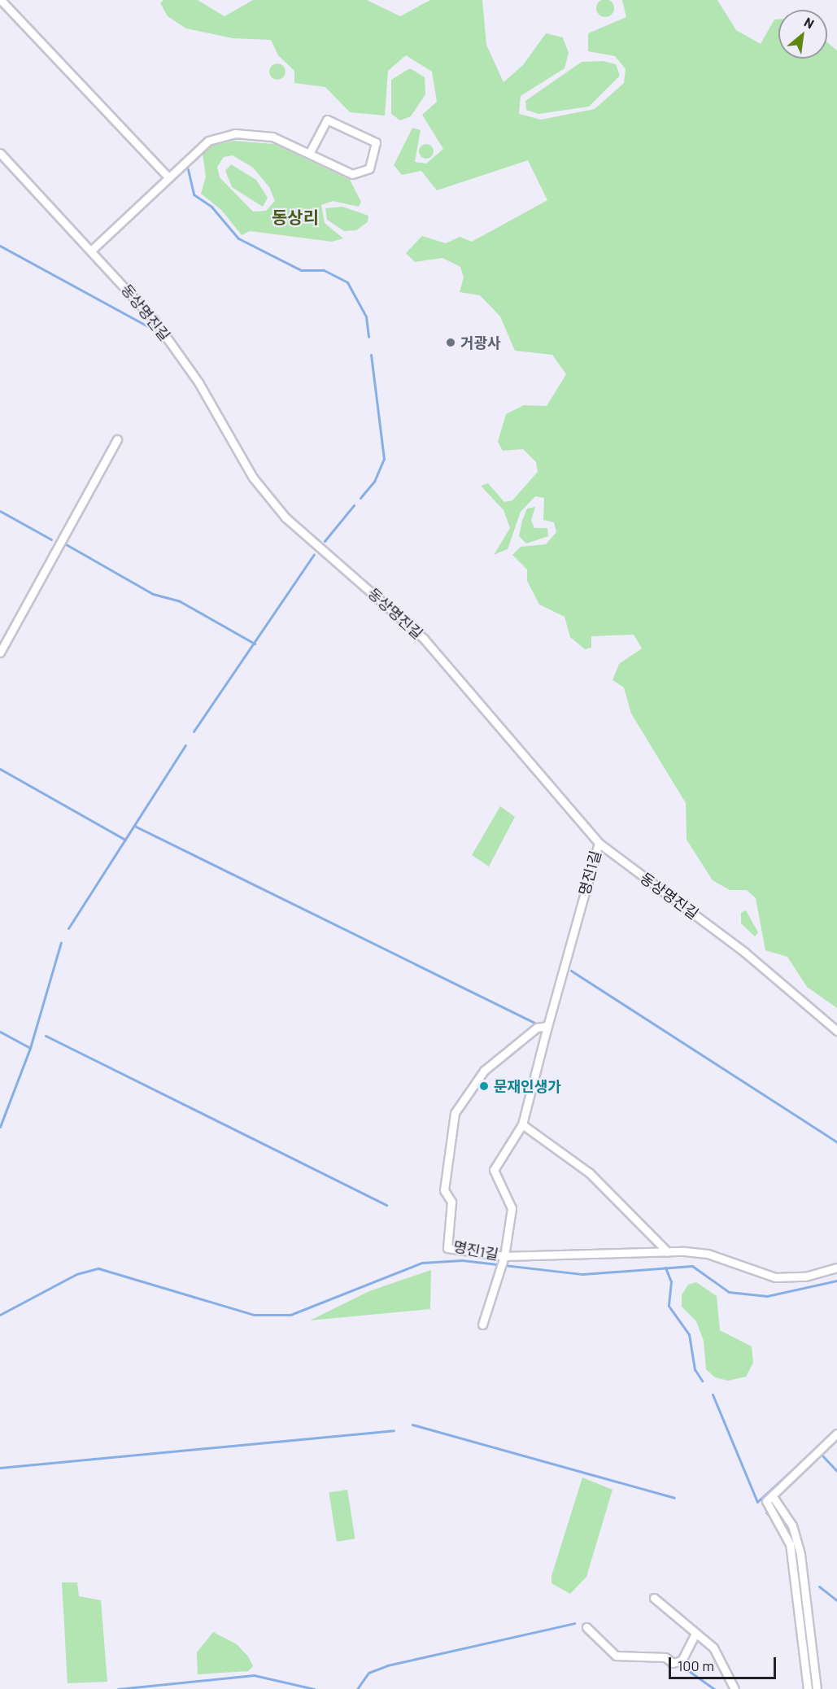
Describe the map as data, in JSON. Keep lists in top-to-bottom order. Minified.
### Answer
{"streets":{"street":["동상명진길","명진1길"]},"crossings":[["동상명진길","명진1길"]],"districts":["동상리"],"places":["거광사","문재인생가"],"scale_bar":"100 m","north":"top right"}
